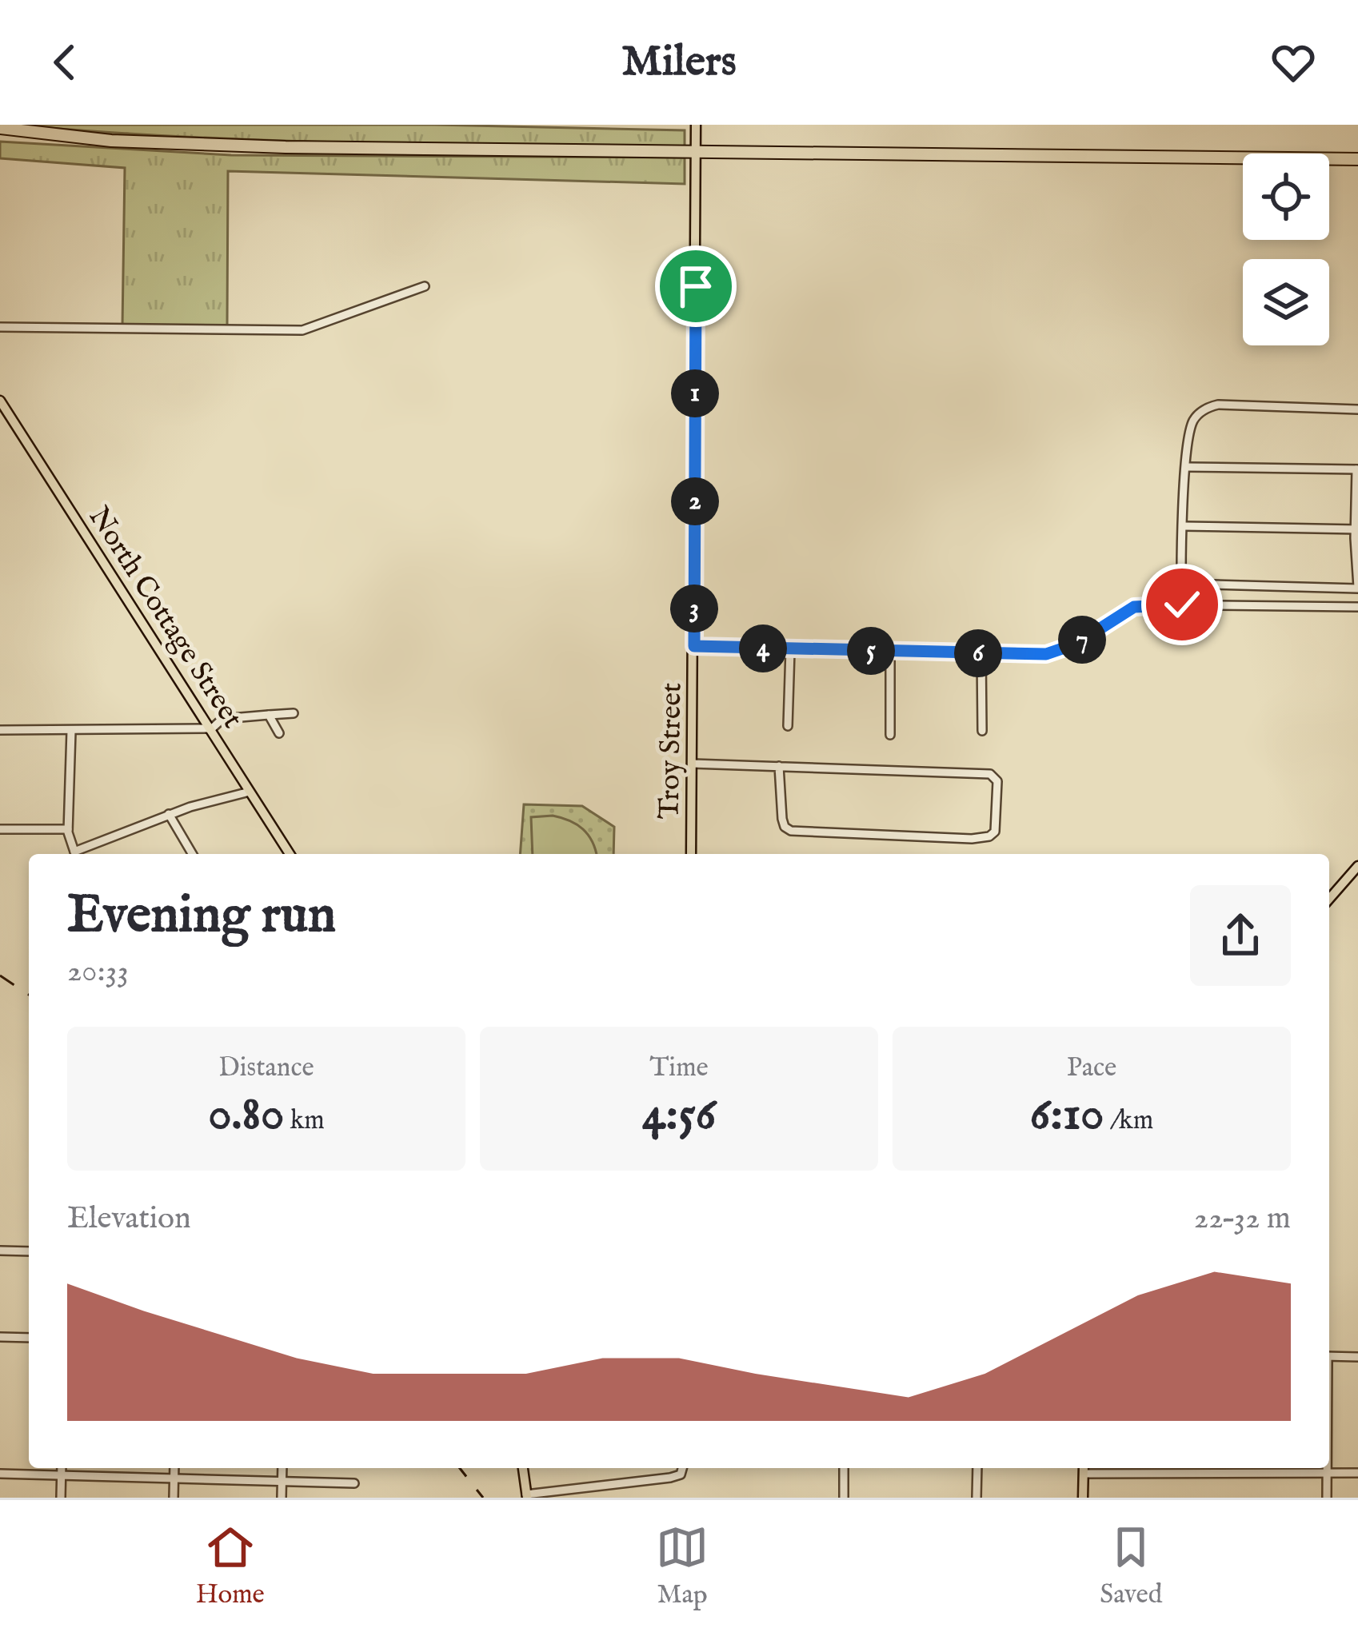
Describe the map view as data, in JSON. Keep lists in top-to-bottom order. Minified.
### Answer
{"streets":{"main road":["North Cottage Street","Troy Street"]},"page":{"header":"Milers","pins":["1","2","3","7","4","5","6"],"heading":["Evening run","20:33"],"stats":[["Distance","0.80 km"],["Time","4:56"],["Pace","6:10 /km"]],"chart":["Elevation","22–32 m"],"tabs":["Home","Map","Saved"]}}
